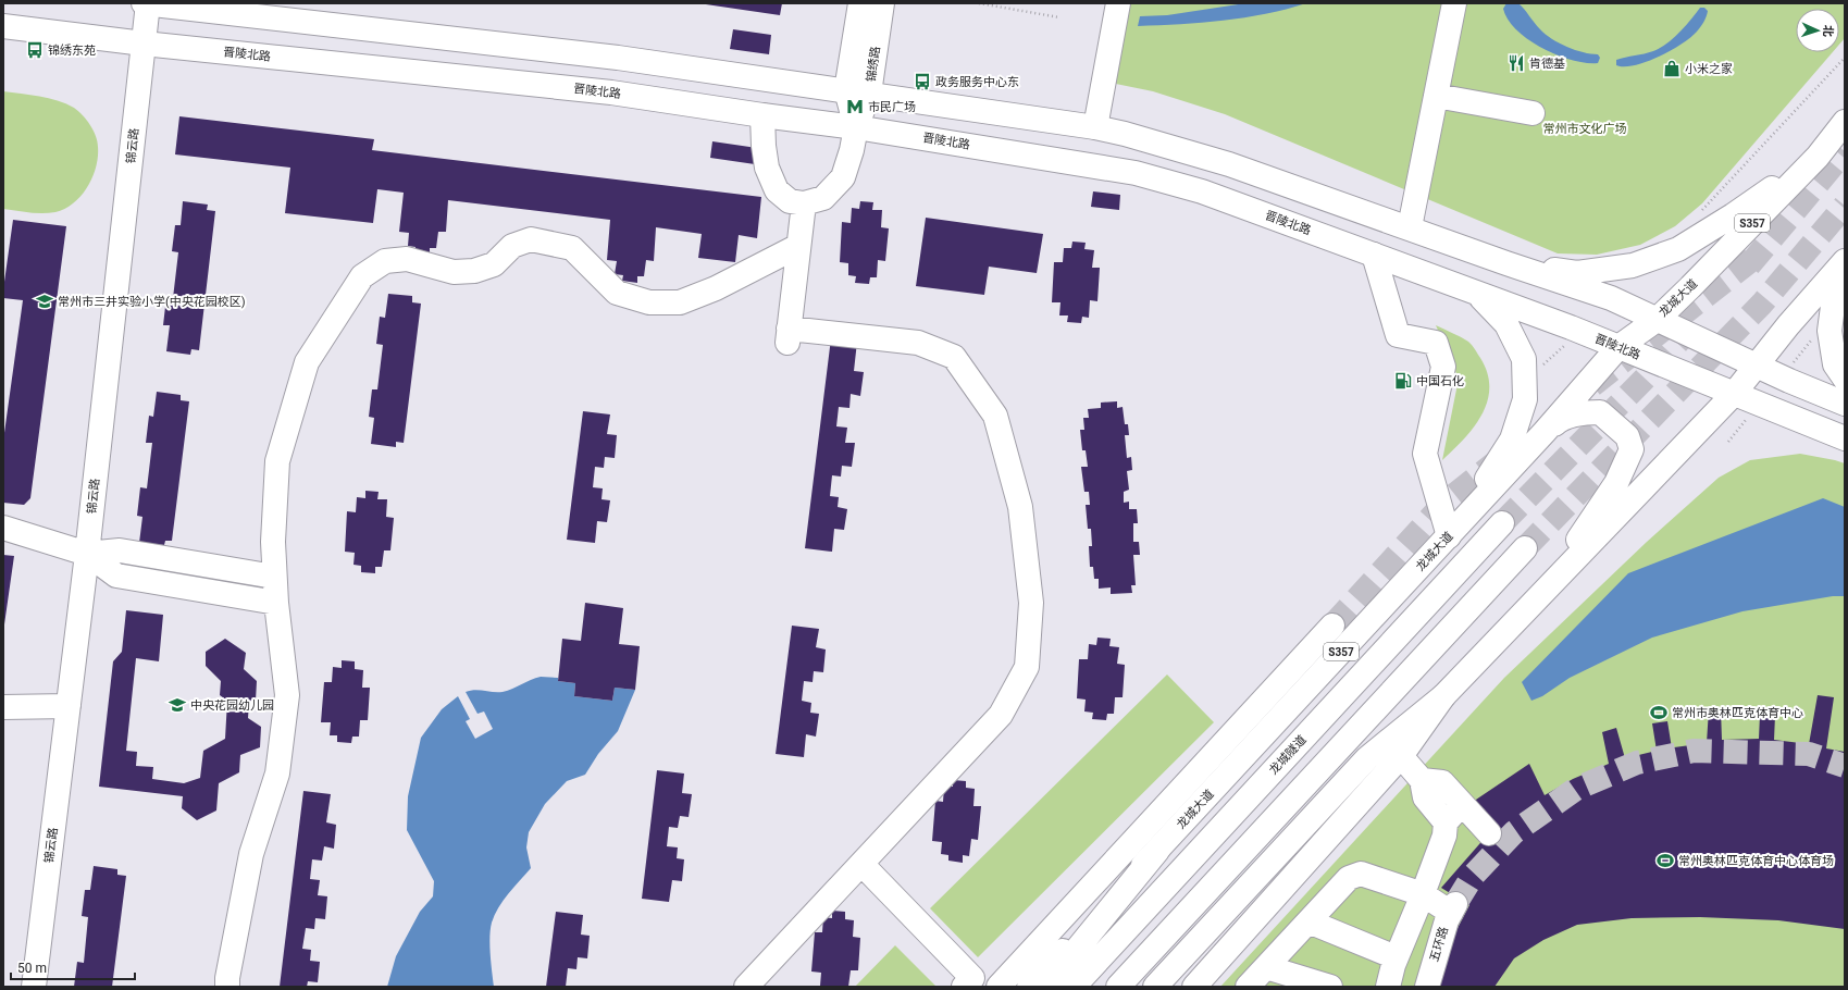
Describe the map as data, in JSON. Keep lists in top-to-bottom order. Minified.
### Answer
{"streets":{"main road":["晋陵北路","锦绣路","锦云路","S357","龙城大道","龙城隧道","五环路"]},"crossings":[["晋陵北路","锦绣路"],["晋陵北路","锦云路"],["晋陵北路","龙城大道"]],"parks":["常州市文化广场"],"places":{"bus stop":["锦绣东苑","政务服务中心东"],"restaurant":["肯德基"],"shop":["小米之家"],"metro station":["市民广场"],"school or university":["常州市三井实验小学(中央花园校区)","中央花园幼儿园"],"fuel station":["中国石化"],"sports":["常州市奥林匹克体育中心","常州奥林匹克体育中心体育场"]},"scale_bar":"50 m","north":"right"}
